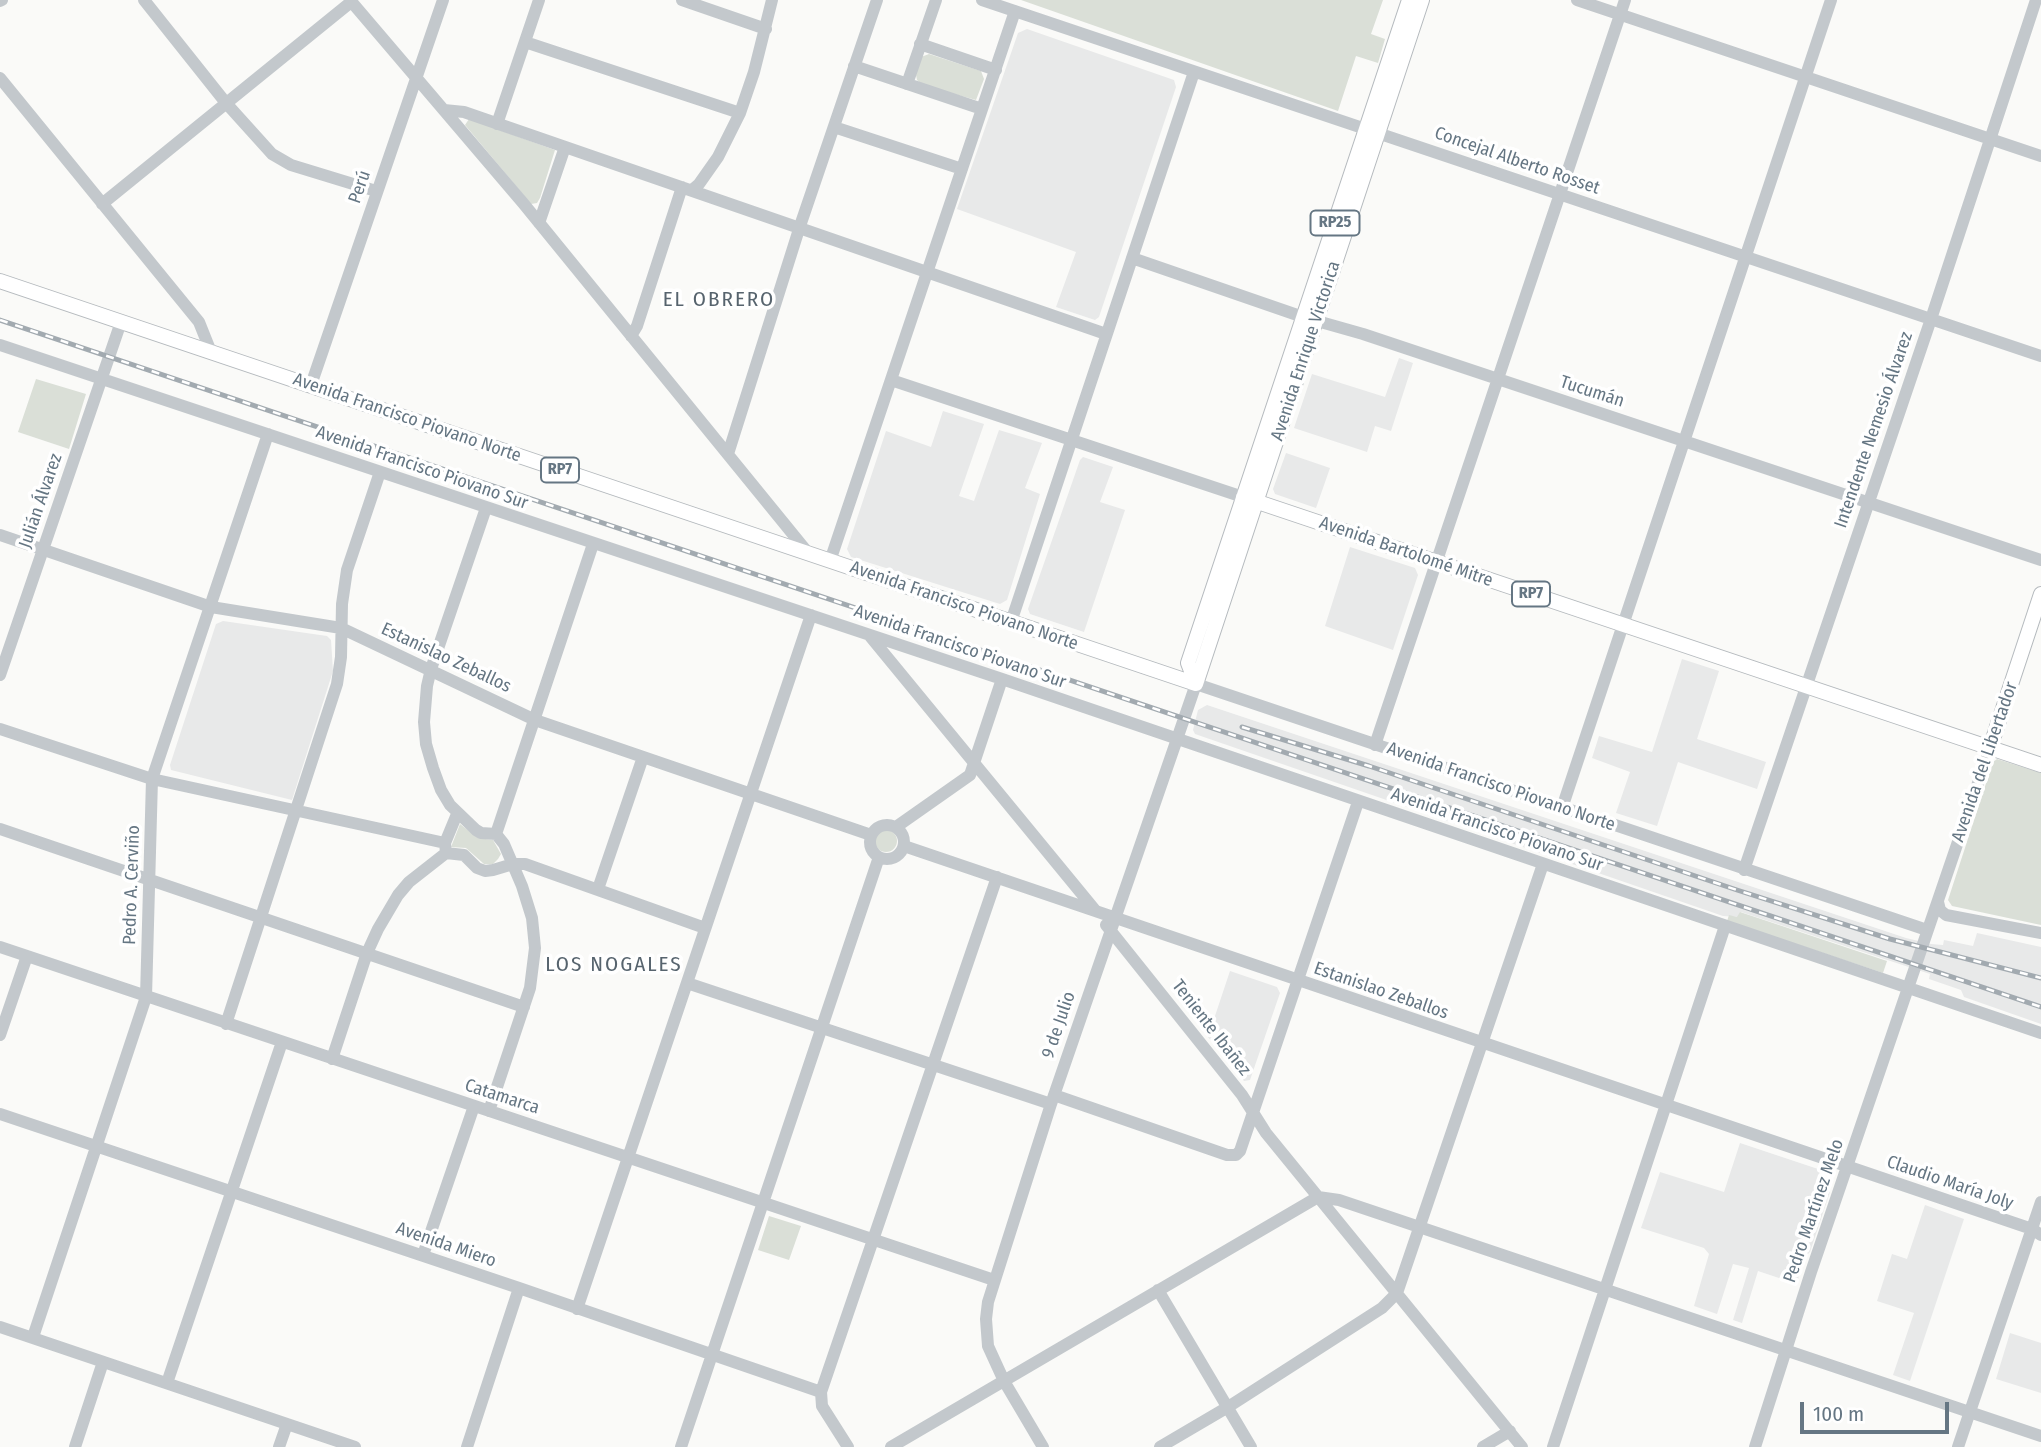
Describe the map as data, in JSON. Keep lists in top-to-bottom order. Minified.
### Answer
{"streets":{"main road":["RP25","Avenida Enrique Victorica","Avenida Francisco Piovano Norte","RP7","Avenida Bartolomé Mitre","Avenida del Libertador"],"street":["Concejal Alberto Rosset","Perú","Tucumán","Intendente Nemesio Álvarez","Avenida Francisco Piovano Sur","Julián Álvarez","Estanislao Zeballos","Pedro A. Cerviño","9 de Julio","Teniente Ibañez","Catamarca","Claudio María Joly","Pedro Martínez Melo","Avenida Miero"]},"crossings":[["Concejal Alberto Rosset","Avenida Enrique Victorica"],["Concejal Alberto Rosset","Intendente Nemesio Álvarez"],["Perú","Avenida Francisco Piovano Norte"],["Avenida Enrique Victorica","Tucumán"],["Avenida Enrique Victorica","Avenida Francisco Piovano Norte"],["Avenida Enrique Victorica","Avenida Bartolomé Mitre"],["Avenida Enrique Victorica","9 de Julio"],["Tucumán","Intendente Nemesio Álvarez"],["Avenida Francisco Piovano Norte","Intendente Nemesio Álvarez"],["Avenida Francisco Piovano Norte","Julián Álvarez"],["Avenida Francisco Piovano Norte","Avenida del Libertador"],["Avenida Francisco Piovano Norte","9 de Julio"],["Avenida Francisco Piovano Norte","Pedro Martínez Melo"],["Intendente Nemesio Álvarez","Avenida Bartolomé Mitre"],["Avenida Francisco Piovano Sur","Julián Álvarez"],["Avenida Francisco Piovano Sur","Pedro A. Cerviño"],["Avenida Francisco Piovano Sur","9 de Julio"],["Avenida Francisco Piovano Sur","Teniente Ibañez"],["Avenida Francisco Piovano Sur","Pedro Martínez Melo"],["Julián Álvarez","Estanislao Zeballos"],["Avenida Bartolomé Mitre","Avenida del Libertador"],["Estanislao Zeballos","Pedro A. Cerviño"],["Estanislao Zeballos","9 de Julio"],["Estanislao Zeballos","Teniente Ibañez"],["Estanislao Zeballos","Claudio María Joly"],["Estanislao Zeballos","Pedro Martínez Melo"],["Avenida del Libertador","Pedro Martínez Melo"],["Pedro A. Cerviño","Catamarca"],["Pedro A. Cerviño","Avenida Miero"],["9 de Julio","Teniente Ibañez"],["9 de Julio","Catamarca"],["Claudio María Joly","Pedro Martínez Melo"]],"districts":["EL OBRERO","LOS NOGALES"],"scale_bar":"100 m"}
